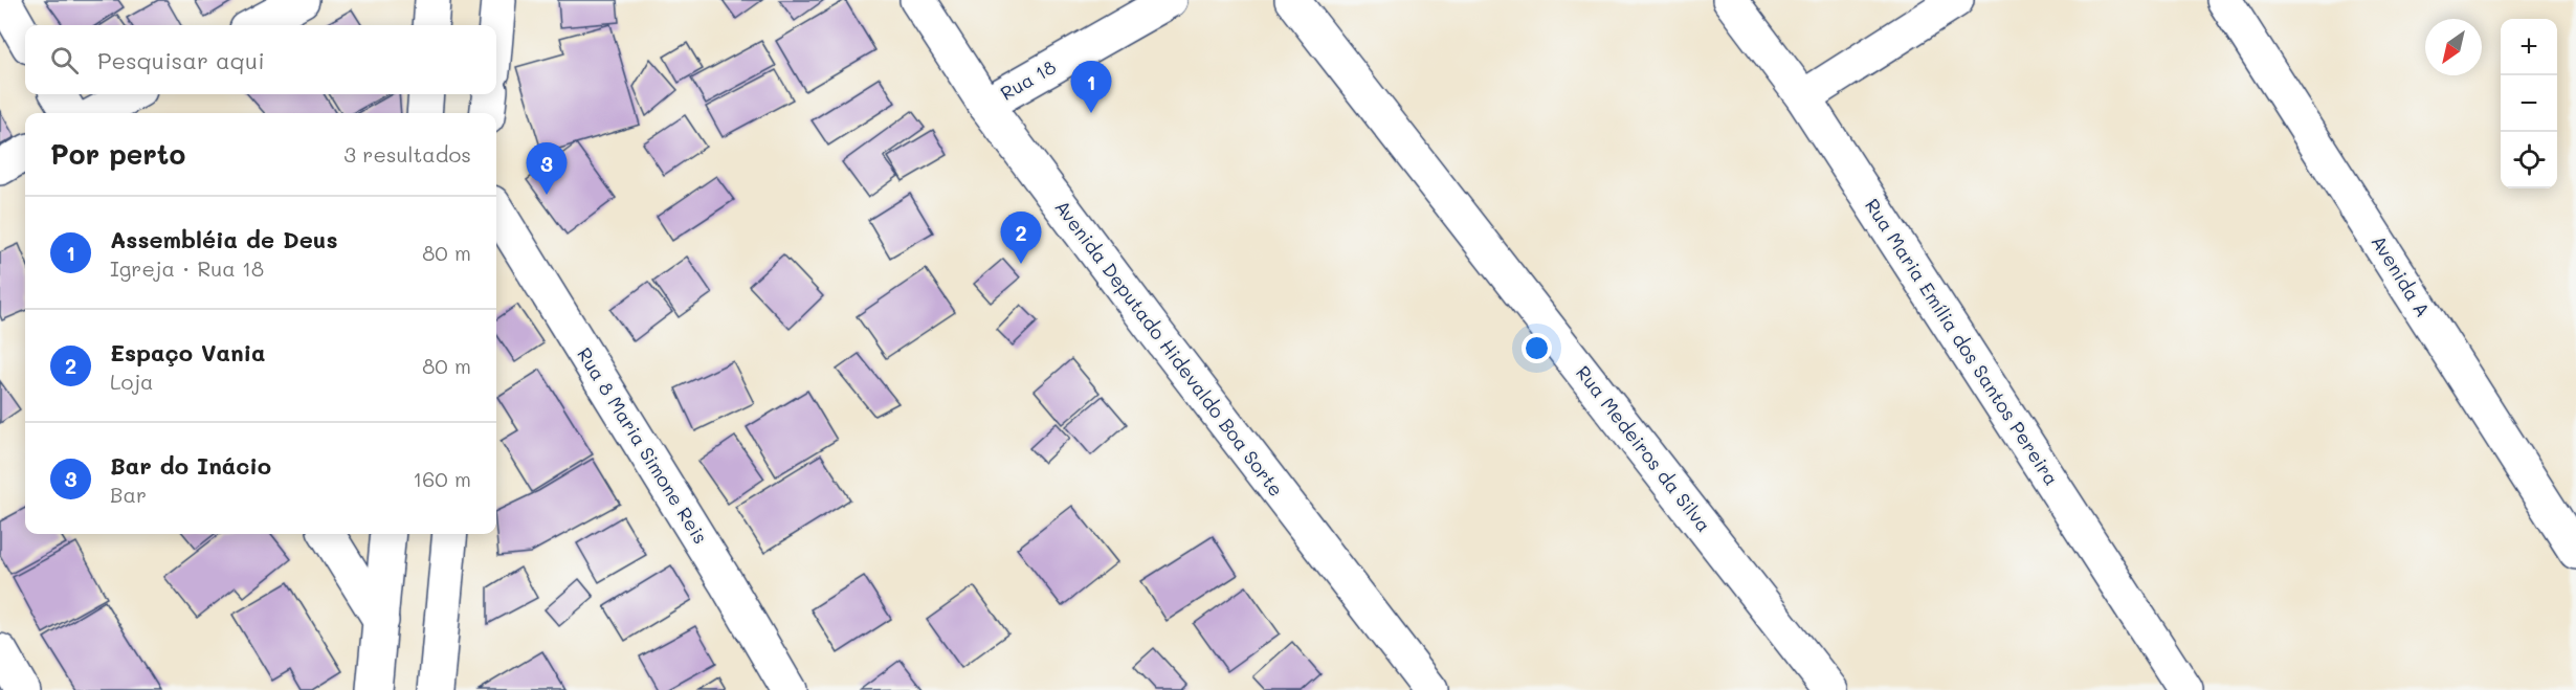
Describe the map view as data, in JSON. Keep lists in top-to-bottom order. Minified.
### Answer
{"streets":{"street":["Rua 18","Avenida A","Rua Maria Emília dos Santos Pereira","Avenida Deputado Hidevaldo Boa Sorte","Rua 8 Maria Simone Reis","Rua Medeiros da Silva"]},"crossings":[["Rua 18","Avenida Deputado Hidevaldo Boa Sorte"]],"north":"bottom left","page":{"map_buttons":["+","−"],"search":"Pesquisar aqui","pins":["1","3","2"],"heading":["Por perto","3 resultados"],"list":[{"mark":"1","name":"Assembléia de Deus","note":"Igreja · Rua 18","value":"80 m"},{"mark":"2","name":"Espaço Vania","note":"Loja","value":"80 m"},{"mark":"3","name":"Bar do Inácio","note":"Bar","value":"160 m"}]}}
